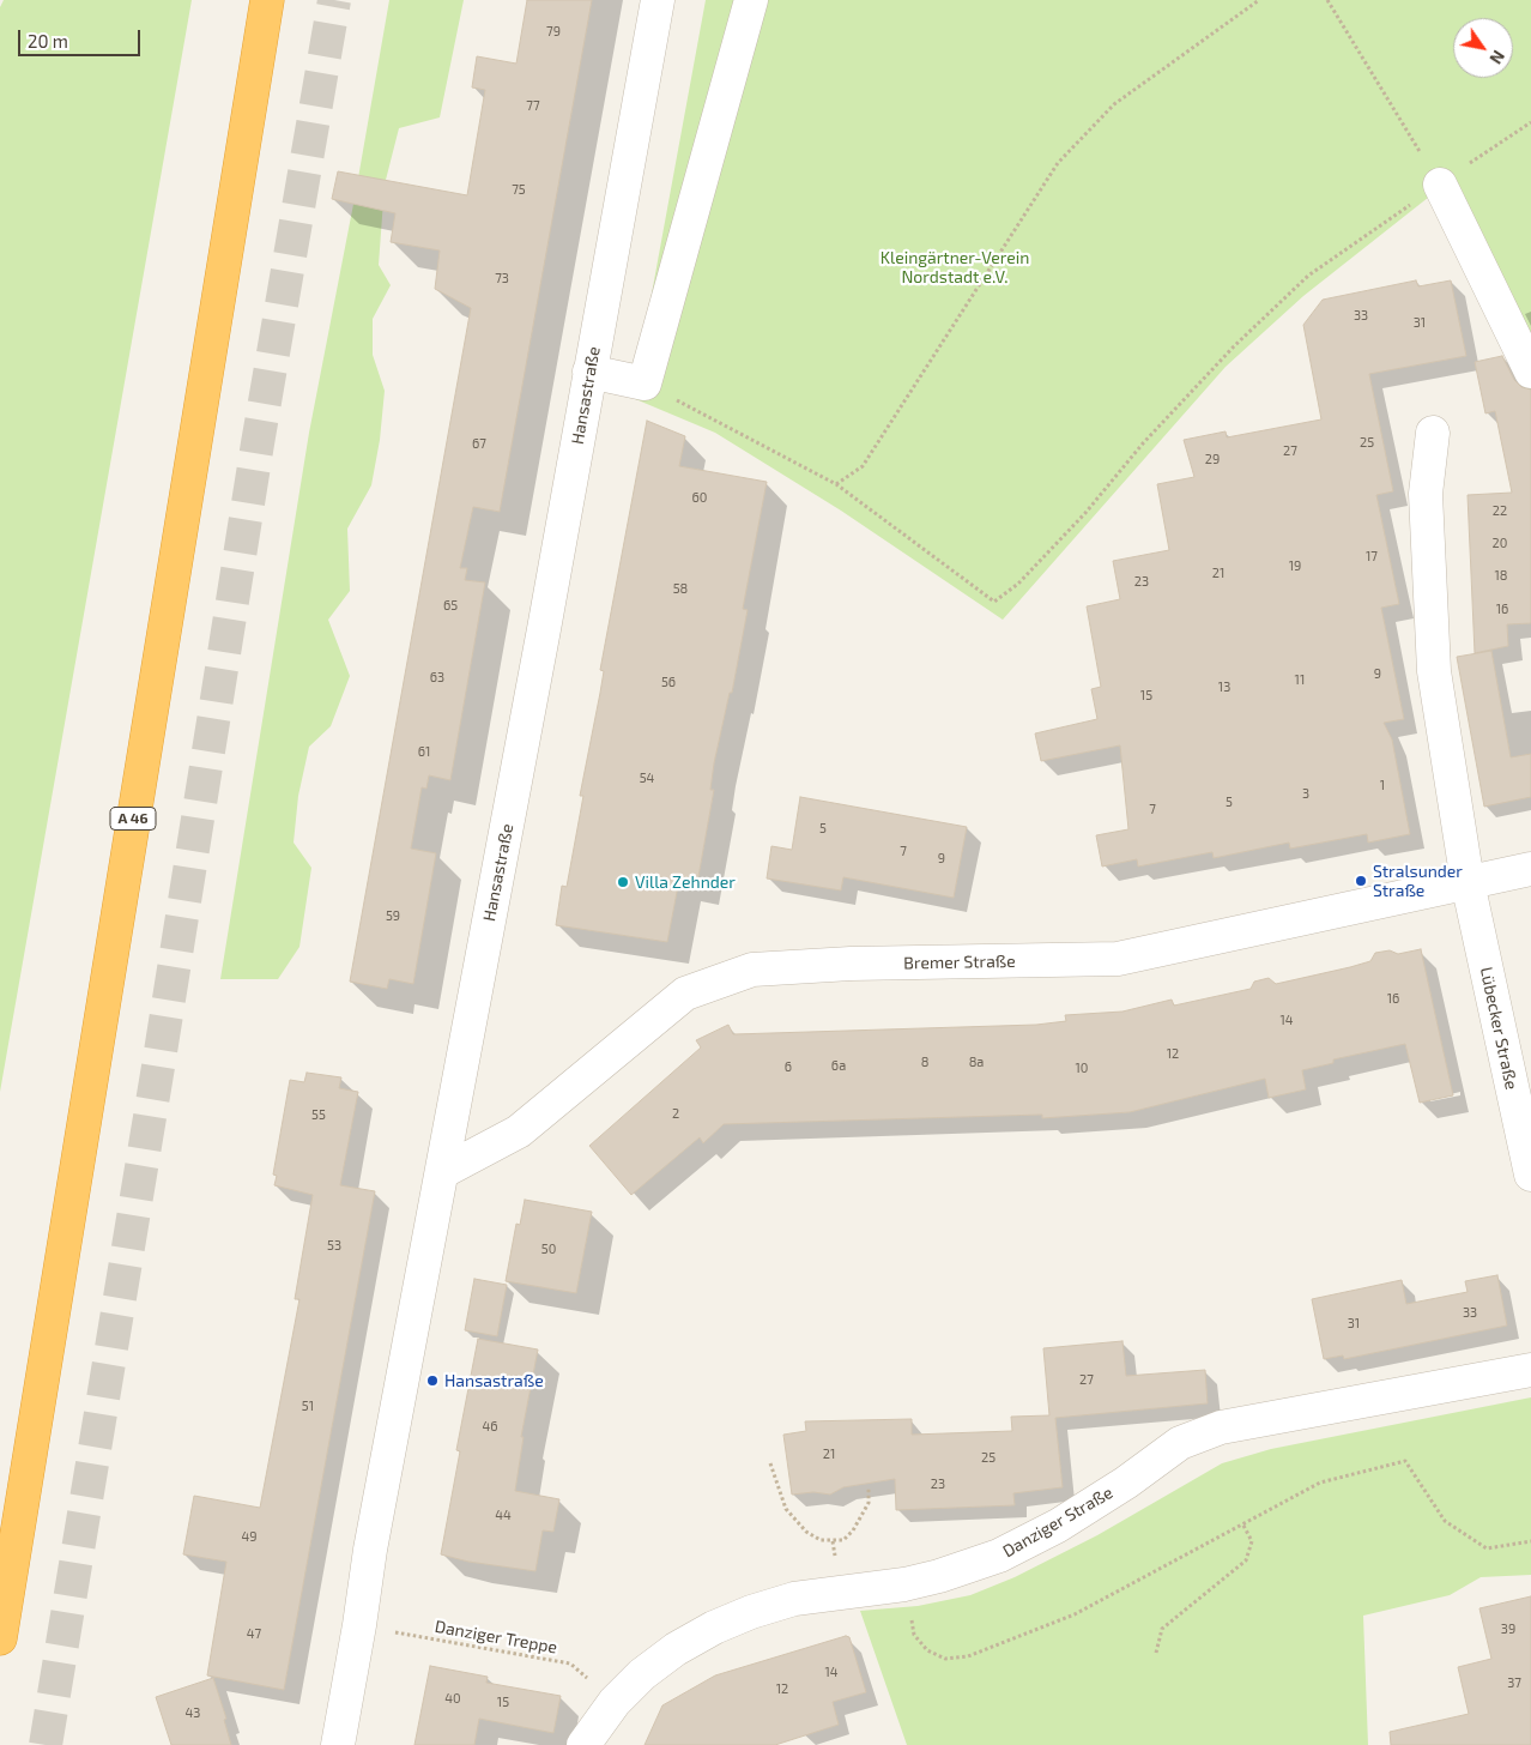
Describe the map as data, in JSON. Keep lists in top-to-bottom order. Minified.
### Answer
{"streets":{"highway":["A 46"],"street":["Hansastraße","Bremer Straße","Lübecker Straße","Danziger Straße"],"path":["Danziger Treppe"]},"crossings":[["Hansastraße","Bremer Straße"],["Hansastraße","Danziger Treppe"],["Bremer Straße","Lübecker Straße"],["Danziger Straße","Danziger Treppe"]],"parks":["Kleingärtner-Verein Nordstadt e.V."],"places":["Stralsunder Straße","Villa Zehnder","Hansastraße"],"house_numbers":["79","77","75","73","33","31","25","67","27","29","60","22","20","17","19","21","18","23","58","65","16","9","63","11","56","13","15","61","54","1","3","5","7","5","7","9","59","16","14","12","8","8a","6a","6","10","2","55","53","50","33","31","27","51","46","21","25","23","44","49","39","47","14","37","12","40","15","43"],"scale_bar":"20 m","north":"bottom right"}
